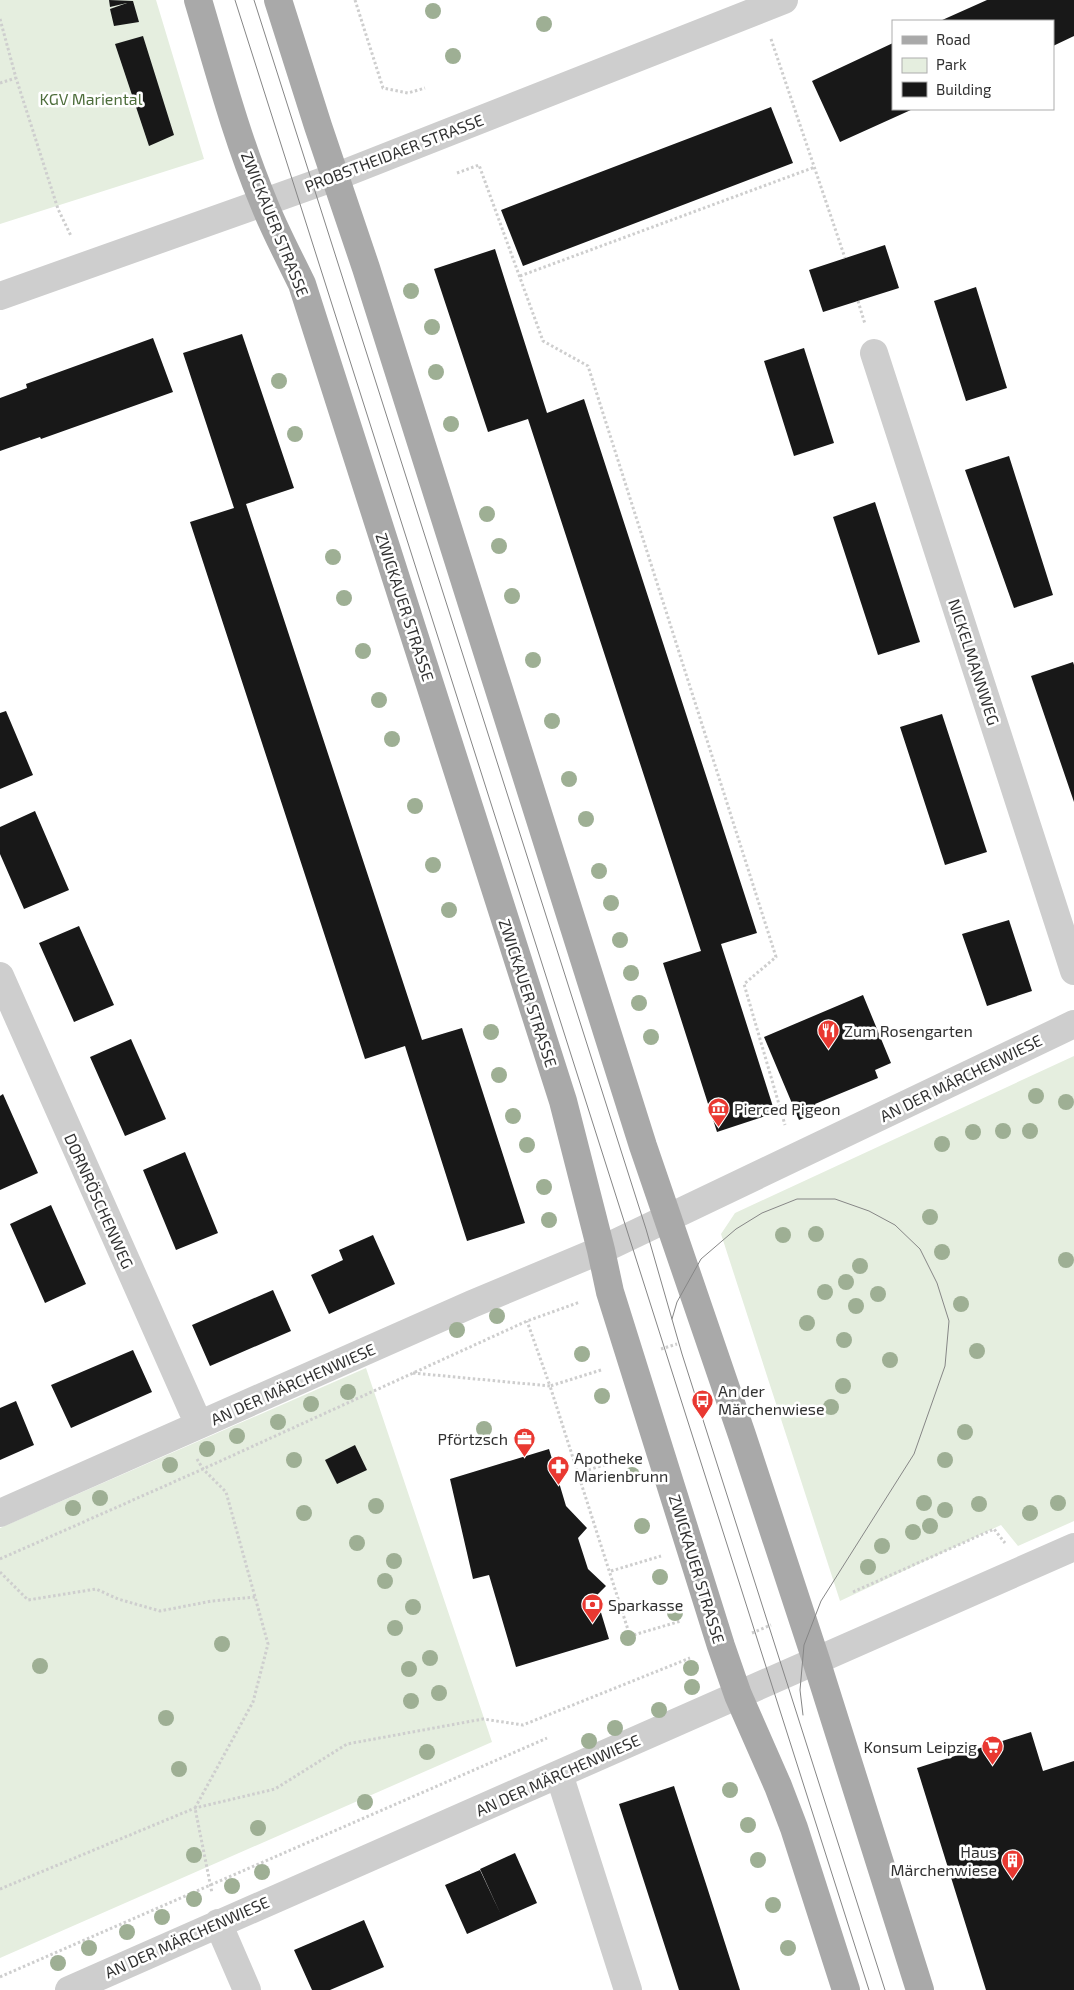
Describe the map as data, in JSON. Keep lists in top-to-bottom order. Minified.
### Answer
{"streets":{"main road":["ZWICKAUER STRASSE"],"street":["PROBSTHEIDAER STRASSE","NICKELMANNWEG","AN DER MÄRCHENWIESE","DORNRÖSCHENWEG"]},"crossings":[["PROBSTHEIDAER STRASSE","ZWICKAUER STRASSE"],["ZWICKAUER STRASSE","AN DER MÄRCHENWIESE"],["AN DER MÄRCHENWIESE","DORNRÖSCHENWEG"]],"parks":["KGV Mariental"],"places":{"restaurant":["Zum Rosengarten"],"museum":["Pierced Pigeon"],"bus stop":["An der Märchenwiese"],"office":["Pförtzsch"],"pharmacy":["Apotheke Marienbrunn"],"bank":["Sparkasse"],"supermarket":["Konsum Leipzig"],"building":["Haus Märchenwiese"]},"legend":["Road","Park","Building"]}
